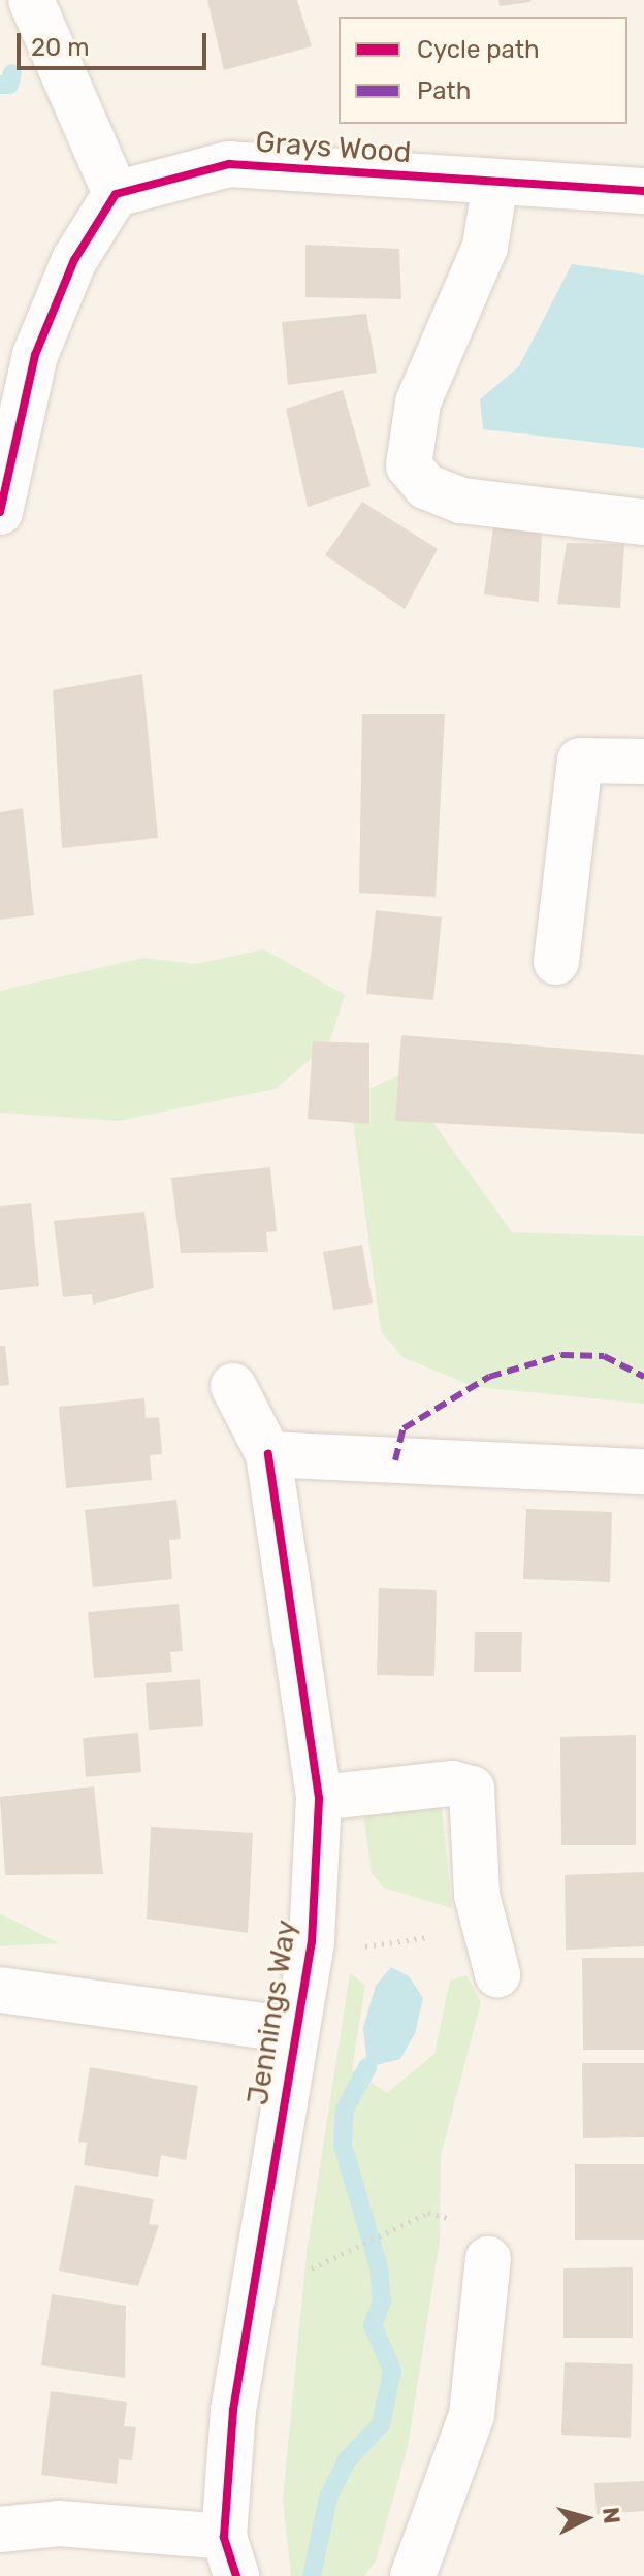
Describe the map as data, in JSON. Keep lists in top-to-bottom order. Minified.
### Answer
{"streets":{"street":["Grays Wood","Jennings Way"]},"legend":["Cycle path","Path"],"scale_bar":"20 m","north":"right"}
